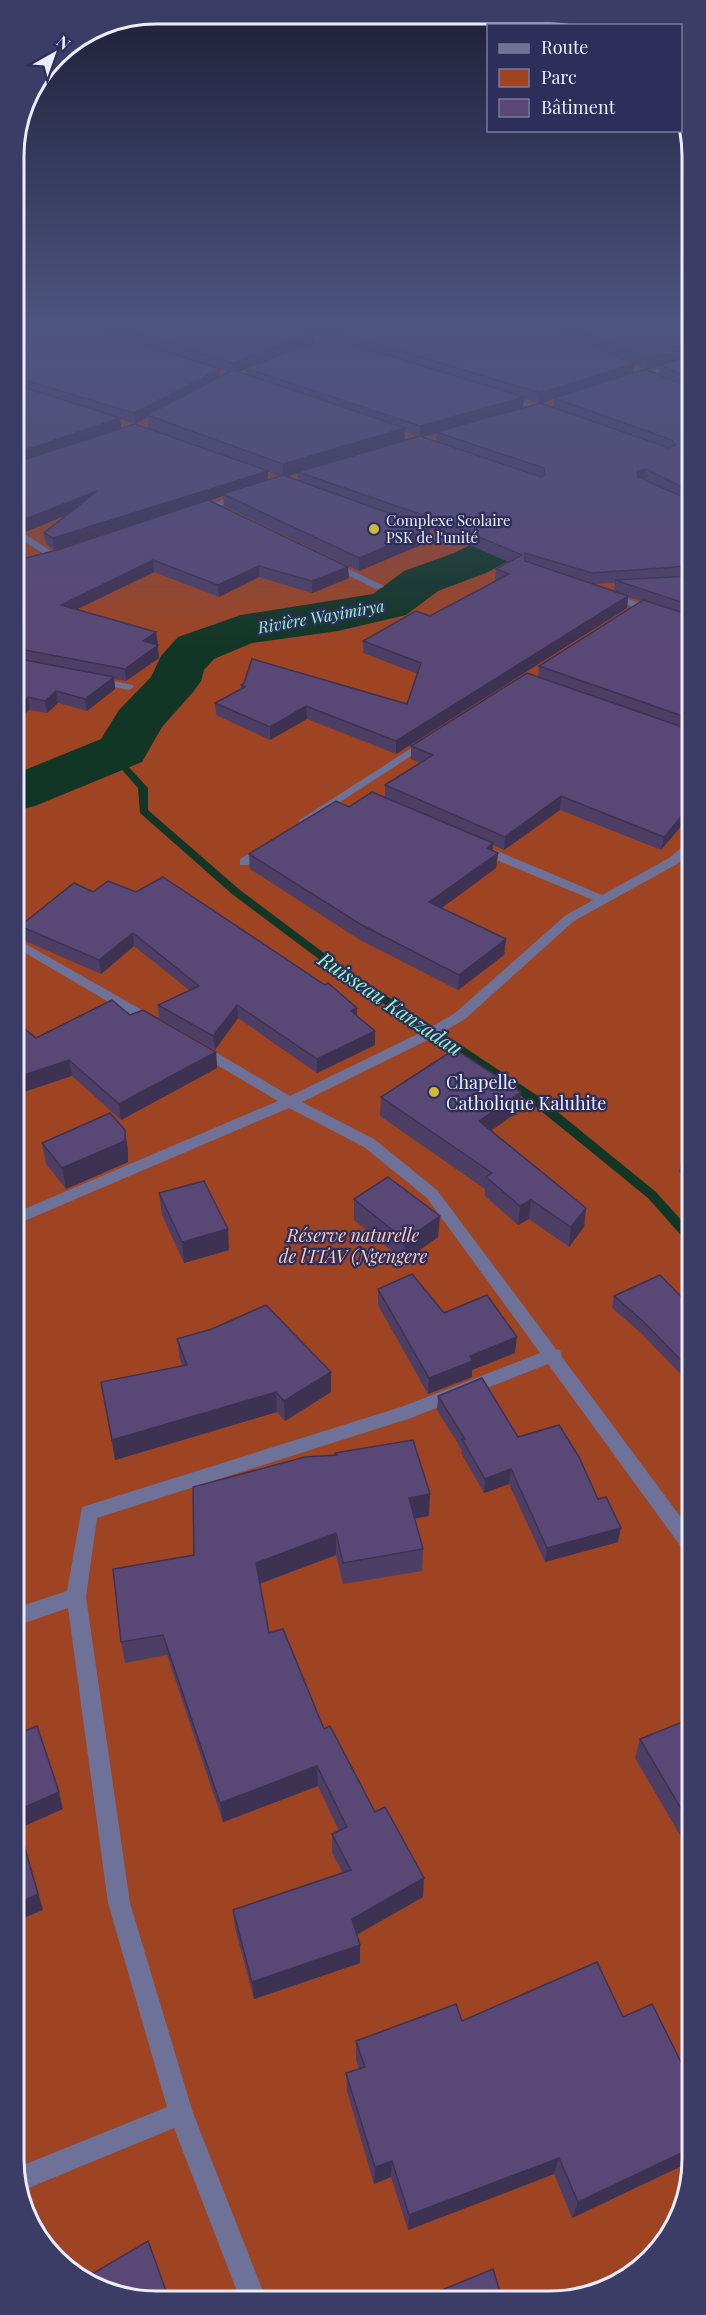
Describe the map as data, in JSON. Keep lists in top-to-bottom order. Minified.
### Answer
{"water":["Rivière Wayimirya","Ruisseau Kanzadau"],"parks":["Réserve naturelle de l'ITAV (Ngengere"],"places":["Complexe Scolaire PSK de l'unité","Chapelle Catholique Kaluhite"],"legend":["Route","Parc","Bâtiment"],"north":"top right"}
